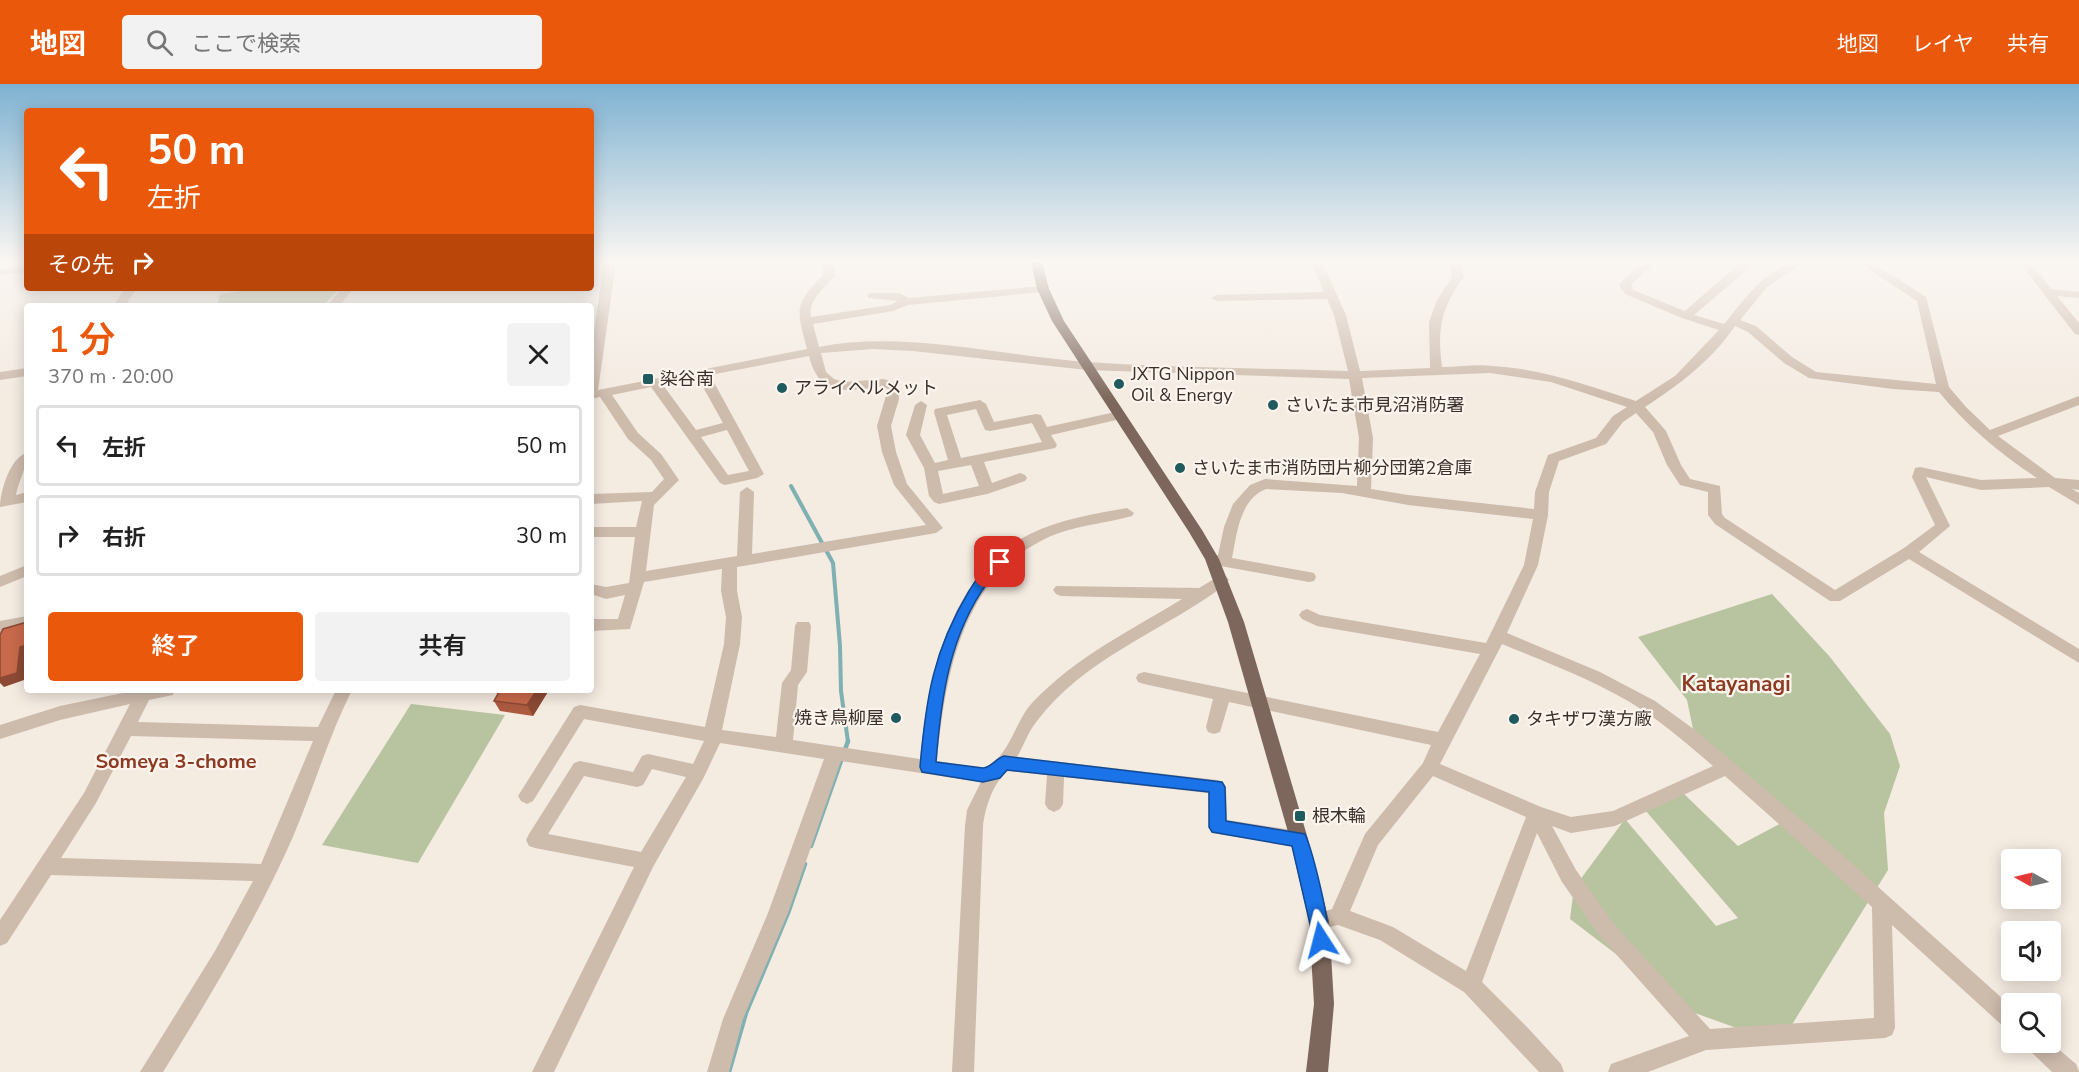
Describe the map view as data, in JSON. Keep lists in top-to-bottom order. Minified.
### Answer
{"districts":["Katayanagi","Someya 3-chome"],"places":{"transit":["染谷南","根木輪"],"other":["JXTG Nippon Oil & Energy","アライヘルメット","さいたま市見沼消防署","さいたま市消防団片柳分団第2倉庫","焼き鳥柳屋","タキザワ漢方廠"]},"north":"left","page":{"header":"地図","search":"ここで検索","nav":["地図","レイヤ","共有"],"turn":["50 m","左折"],"then":"その先","heading":["1 分","370 m · 20:00"],"list":[{"name":"左折","value":"50 m"},{"name":"右折","value":"30 m"}],"buttons":["終了","共有"]}}
